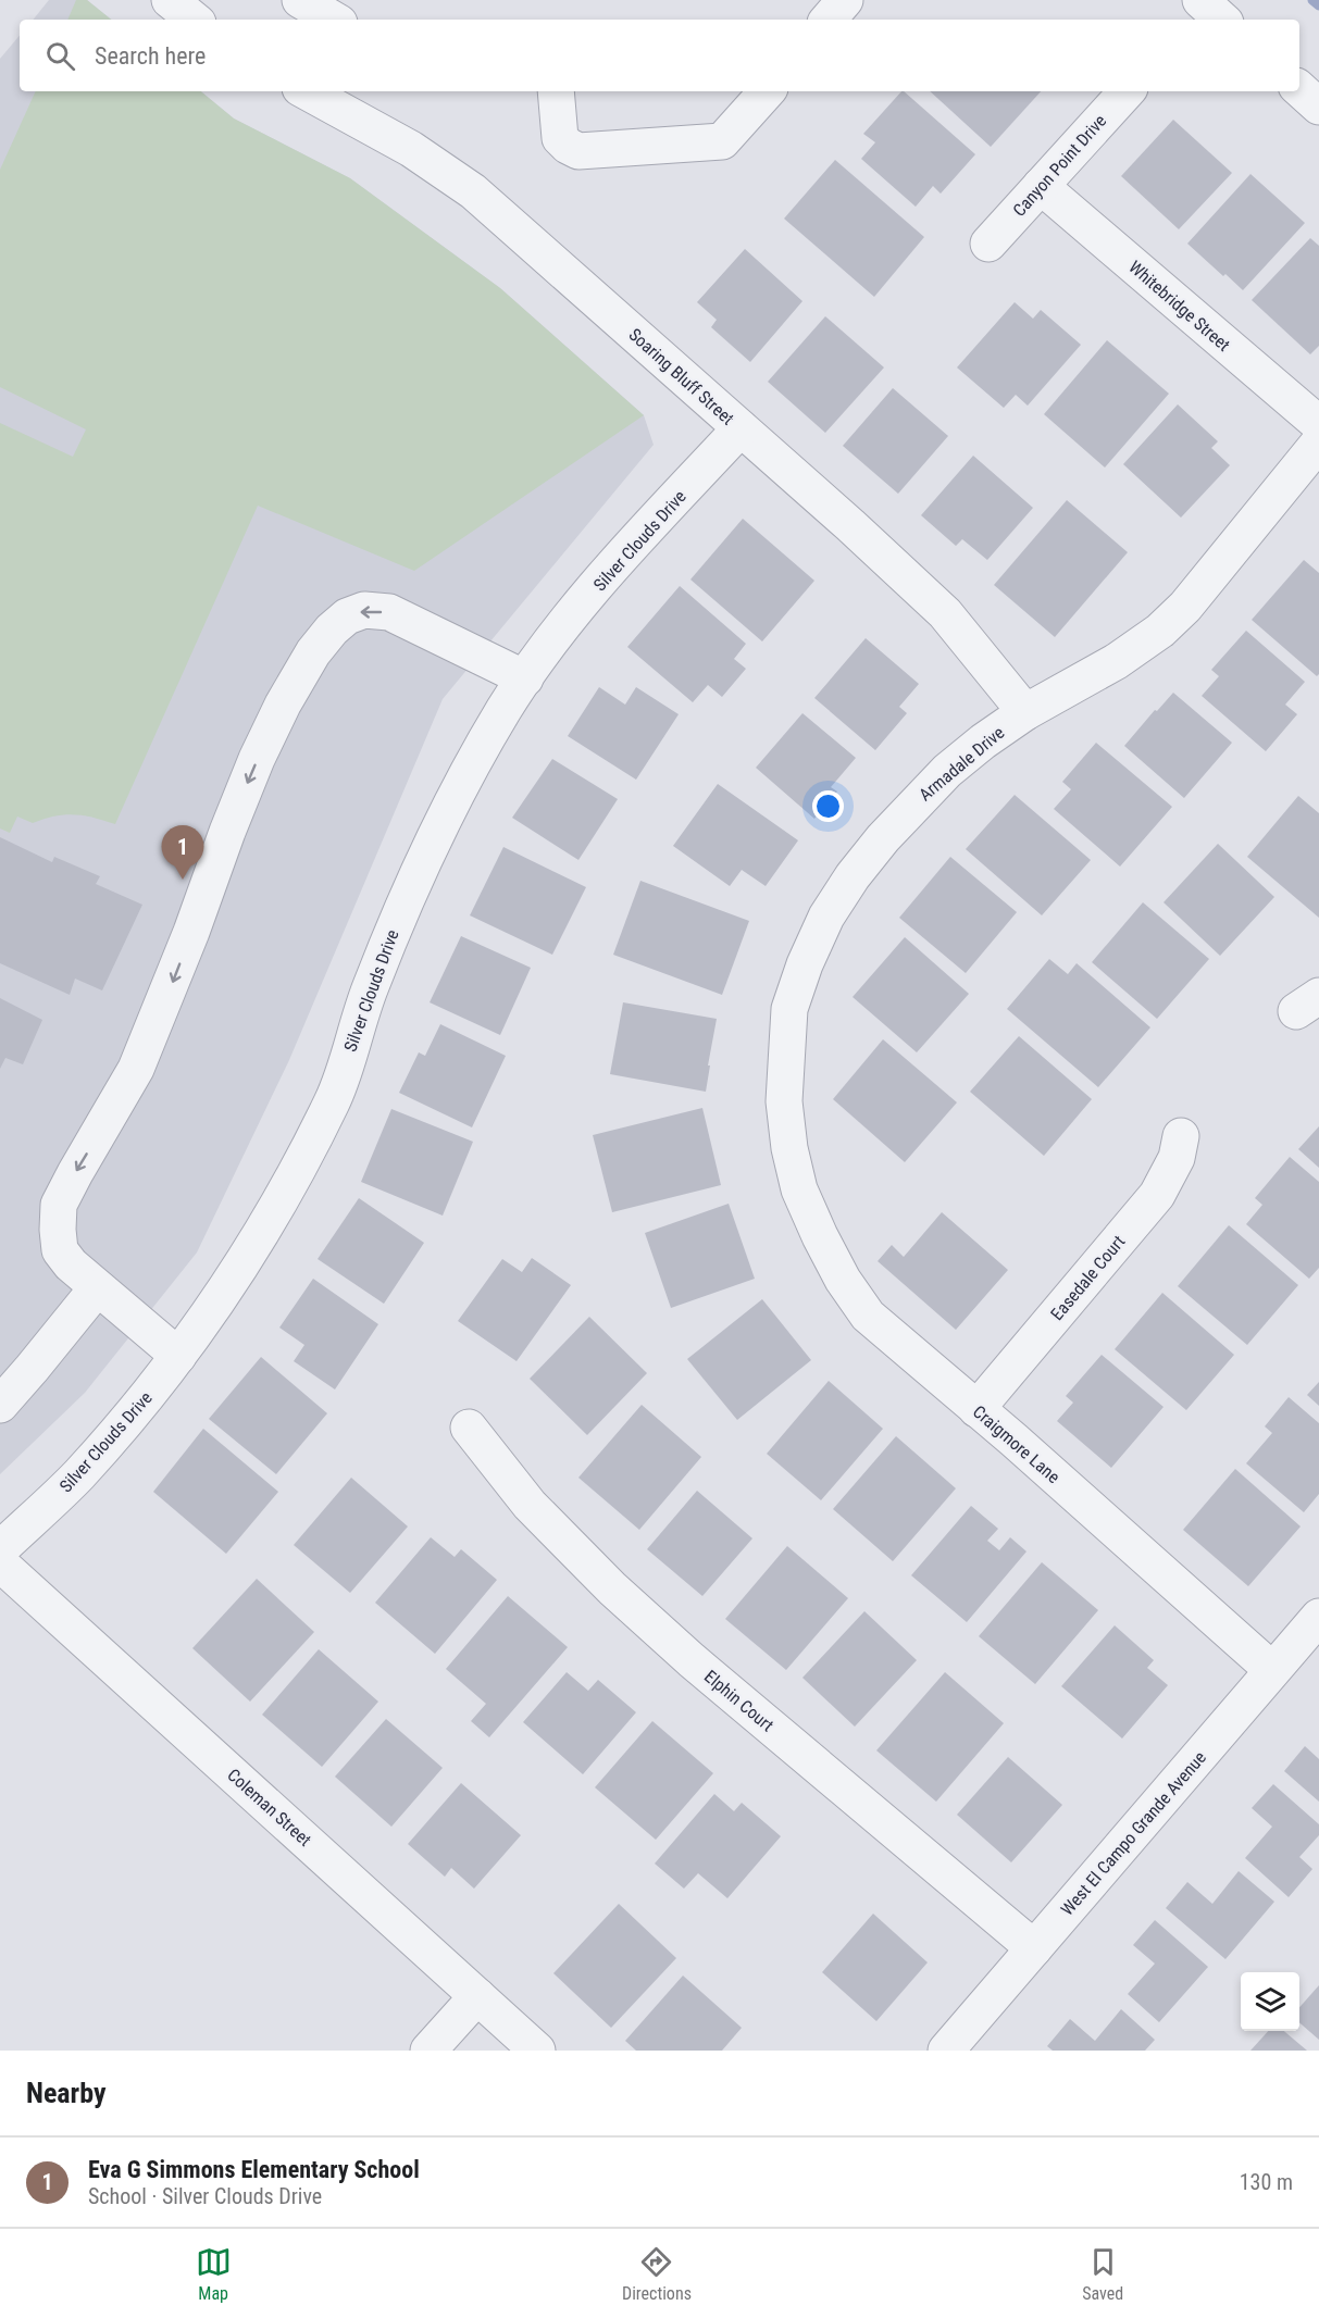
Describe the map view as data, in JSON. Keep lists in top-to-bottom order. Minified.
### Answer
{"streets":{"street":["Canyon Point Drive","Whitebridge Street","Soaring Bluff Street","Silver Clouds Drive","Armadale Drive","Easedale Court","Craigmore Lane","Elphin Court","Coleman Street","West El Campo Grande Avenue"]},"crossings":[["Canyon Point Drive","Whitebridge Street"],["Soaring Bluff Street","Silver Clouds Drive"],["Soaring Bluff Street","Armadale Drive"],["Armadale Drive","Craigmore Lane"],["Easedale Court","Craigmore Lane"],["Craigmore Lane","West El Campo Grande Avenue"],["Elphin Court","West El Campo Grande Avenue"]],"page":{"search":"Search here","pins":"1","heading":"Nearby","list":[{"mark":"1","name":"Eva G Simmons Elementary School","note":"School · Silver Clouds Drive","value":"130 m"}],"nav":["Map","Directions","Saved"]}}
